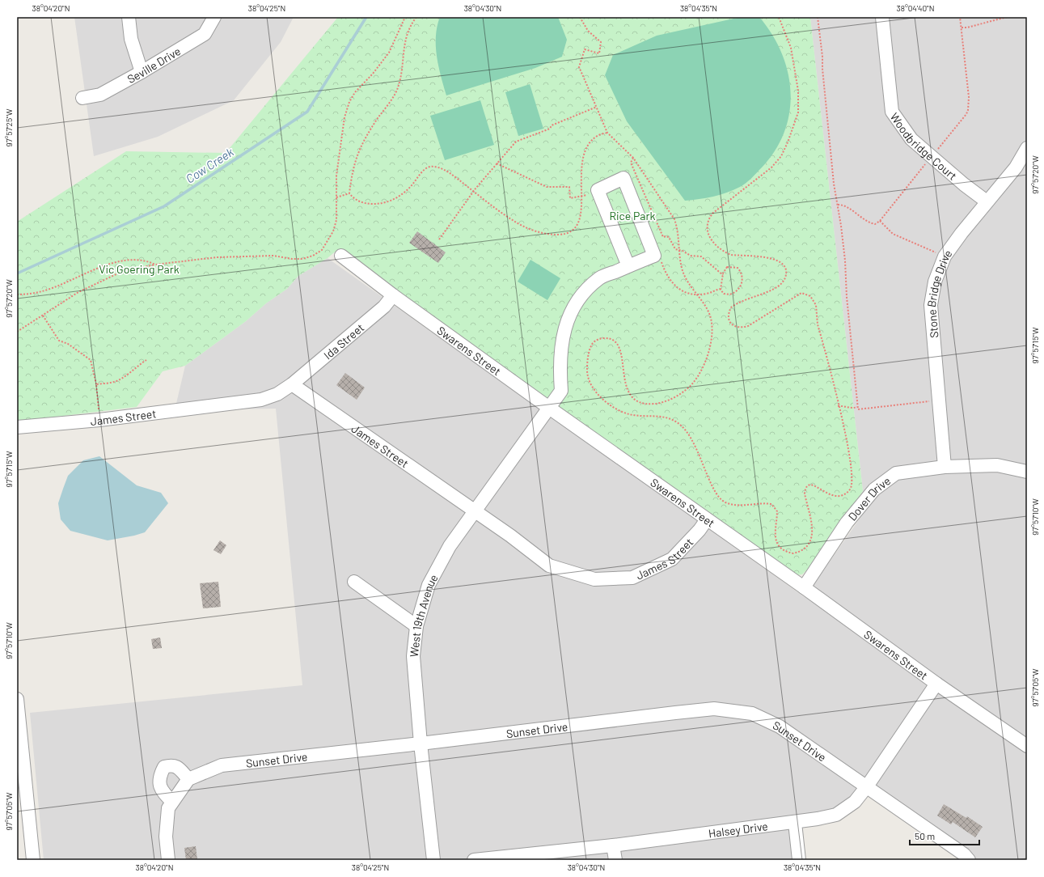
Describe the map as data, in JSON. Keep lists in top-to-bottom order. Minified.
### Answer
{"streets":{"street":["Seville Drive","Woodbridge Court","Stone Bridge Drive","Ida Street","Swarens Street","James Street","Dover Drive","West 19th Avenue","Sunset Drive","Halsey Drive"]},"crossings":[["Woodbridge Court","Stone Bridge Drive"],["Stone Bridge Drive","Dover Drive"],["Ida Street","Swarens Street"],["Ida Street","James Street"],["Swarens Street","James Street"],["Swarens Street","Dover Drive"],["Swarens Street","West 19th Avenue"],["Swarens Street","Halsey Drive"],["James Street","West 19th Avenue"],["West 19th Avenue","Sunset Drive"],["Sunset Drive","Halsey Drive"]],"water":["Cow Creek"],"parks":["Rice Park","Vic Goering Park"],"scale_bar":"50 m","coordinates":["38°04'20\"N","38°04'25\"N","38°04'30\"N","38°04'35\"N","38°04'40\"N","97°57'25\"W","97°57'20\"W","97°57'15\"W","97°57'10\"W","97°57'05\"W"]}
